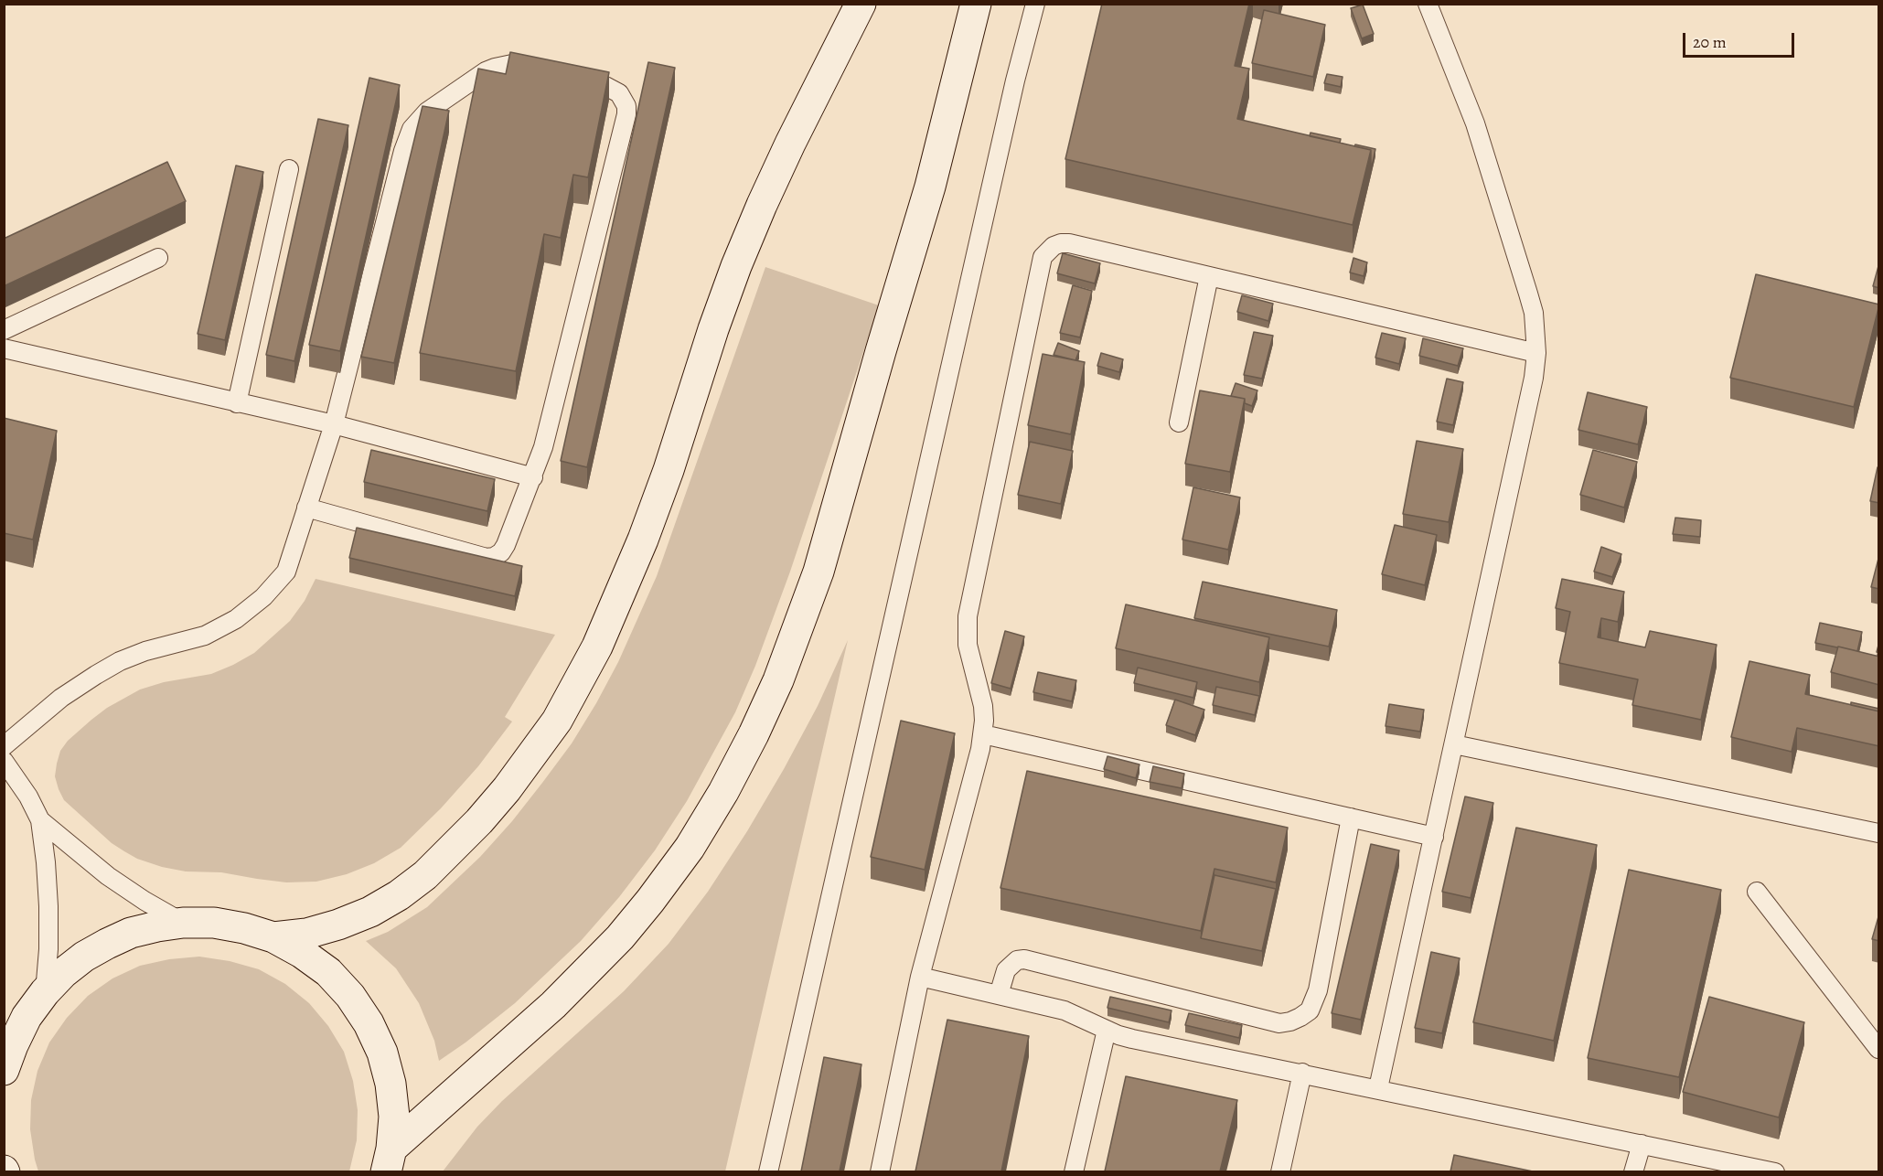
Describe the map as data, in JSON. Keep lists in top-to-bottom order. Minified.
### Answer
{"scale_bar":"20 m"}
